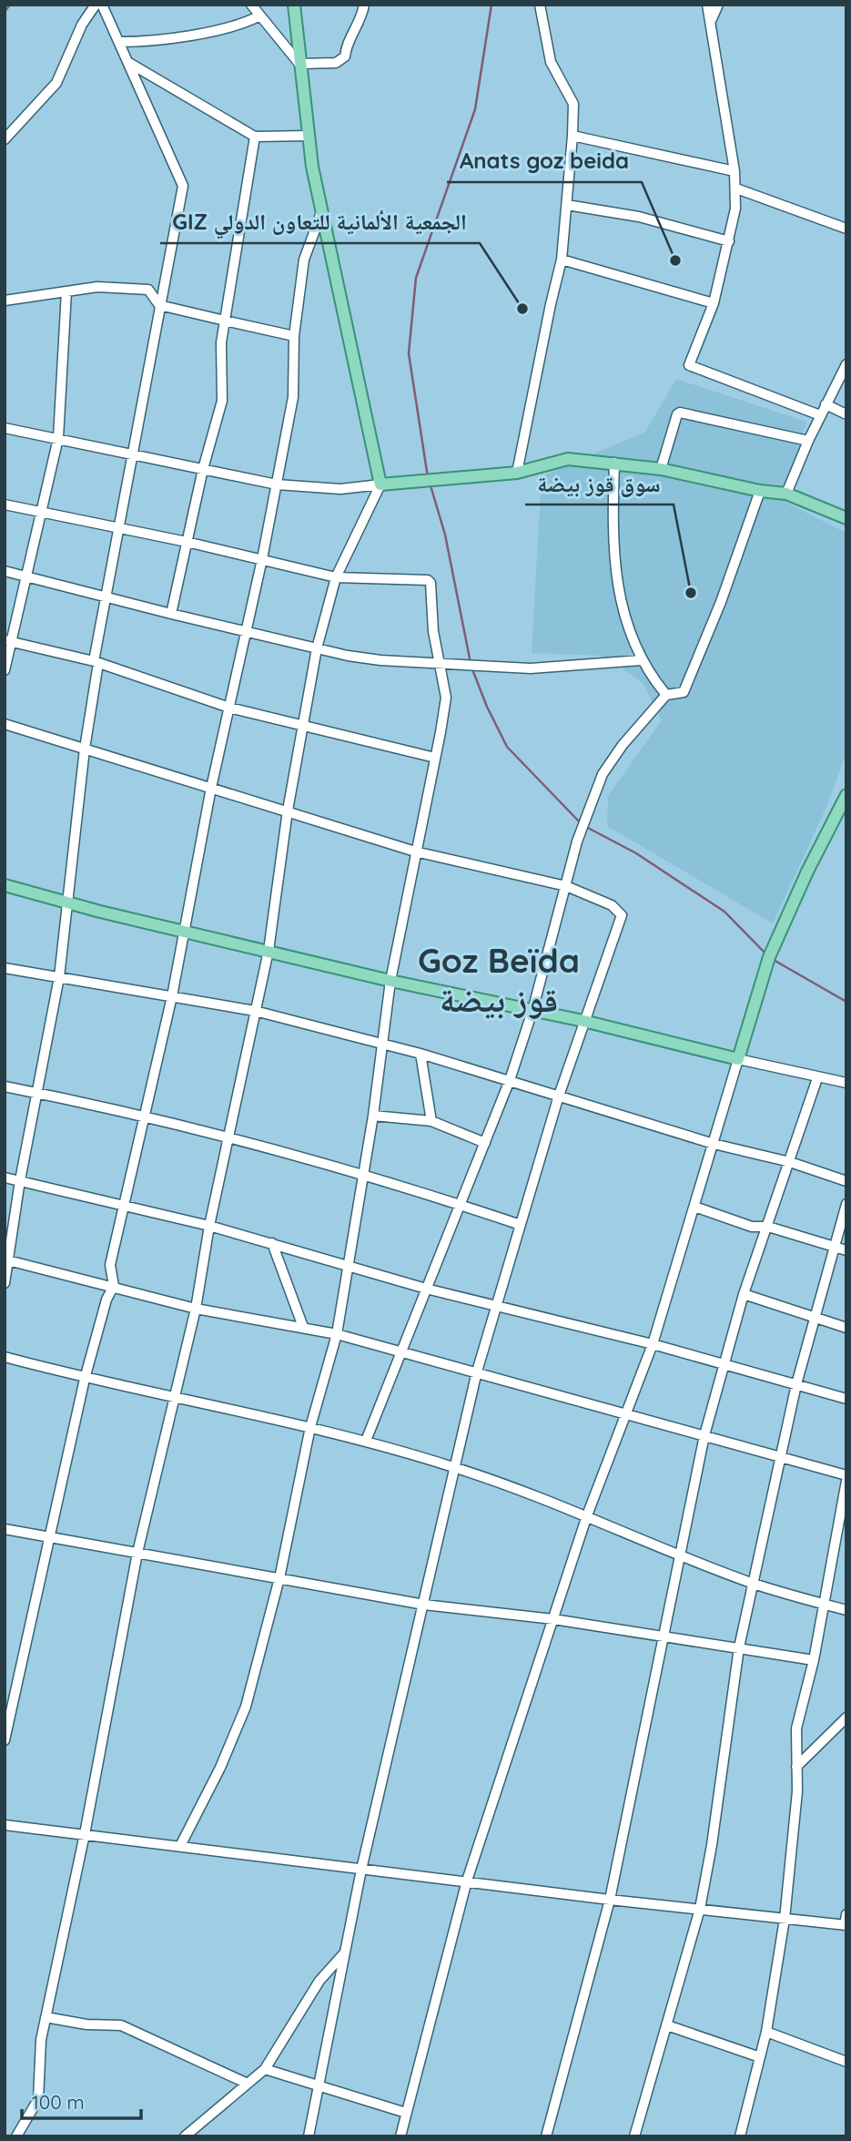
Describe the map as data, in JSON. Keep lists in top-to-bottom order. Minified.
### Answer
{"districts":["Goz Beïda قوز بيضة"],"places":["Anats goz beida","GIZ الجمعية الألمانية للتعاون الدولي","سوق قوز بيضة"],"scale_bar":"100 m"}
